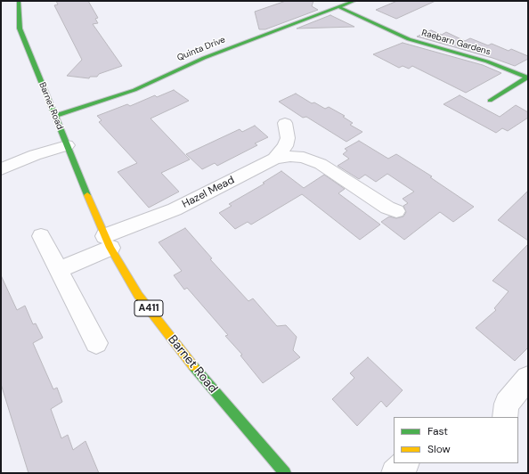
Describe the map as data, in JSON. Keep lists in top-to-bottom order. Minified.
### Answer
{"streets":{"street":["Raebarn Gardens","Quinta Drive","Barnet Road","Hazel Mead","A411"]},"crossings":[["Raebarn Gardens","Quinta Drive"],["Quinta Drive","Barnet Road"],["Barnet Road","Hazel Mead"]],"legend":["Fast","Slow"]}
